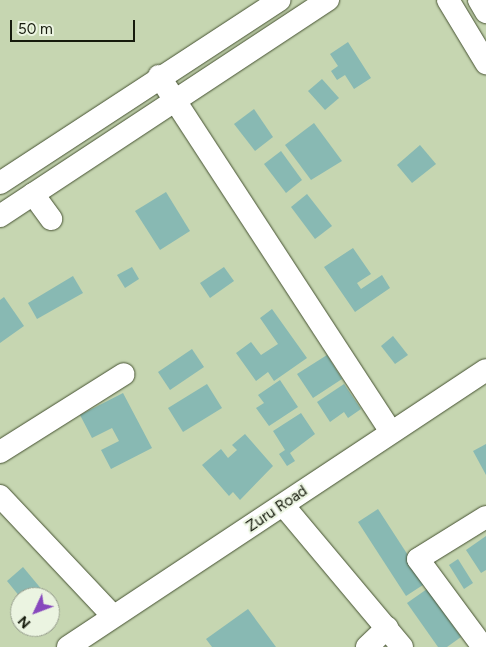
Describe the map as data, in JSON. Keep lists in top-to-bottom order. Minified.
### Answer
{"streets":{"street":["Zuru Road"]},"scale_bar":"50 m","north":"bottom left"}
